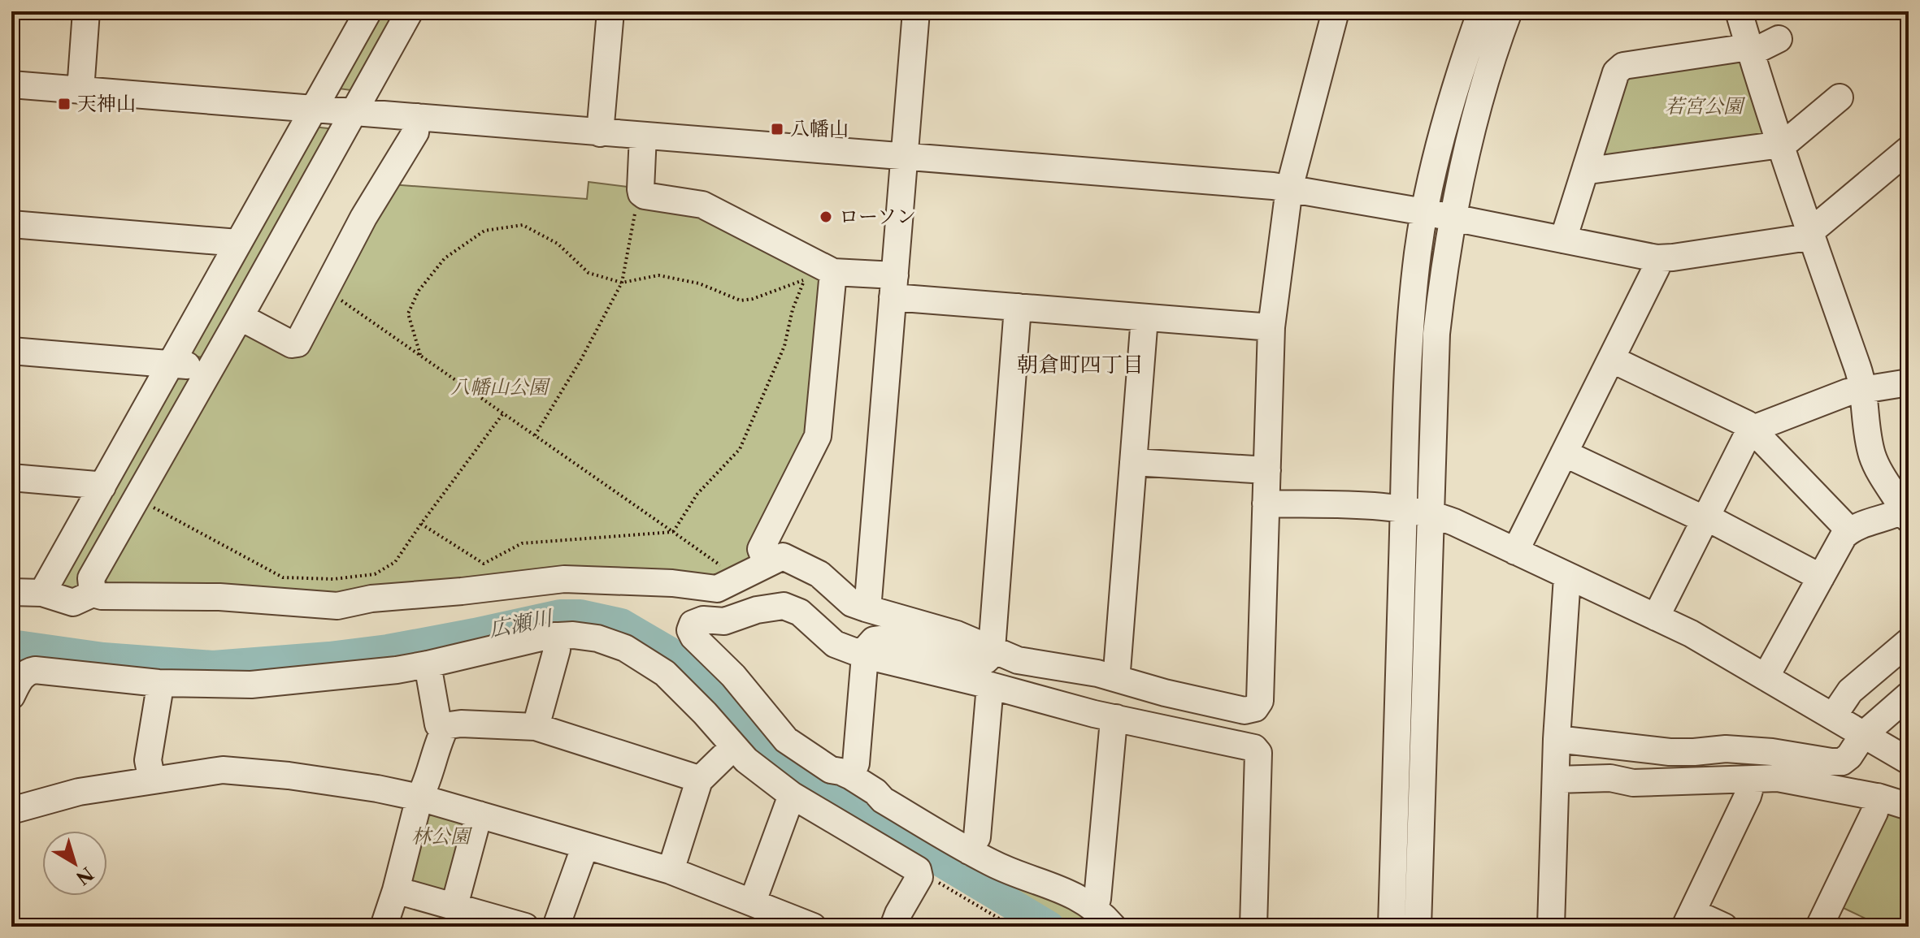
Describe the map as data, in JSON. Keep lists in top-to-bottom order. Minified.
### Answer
{"districts":["朝倉町四丁目"],"water":["広瀬川"],"parks":["若宮公園","八幡山公園","林公園"],"places":{"transit":["天神山","八幡山"],"other":["ローソン"]},"north":"bottom right"}
